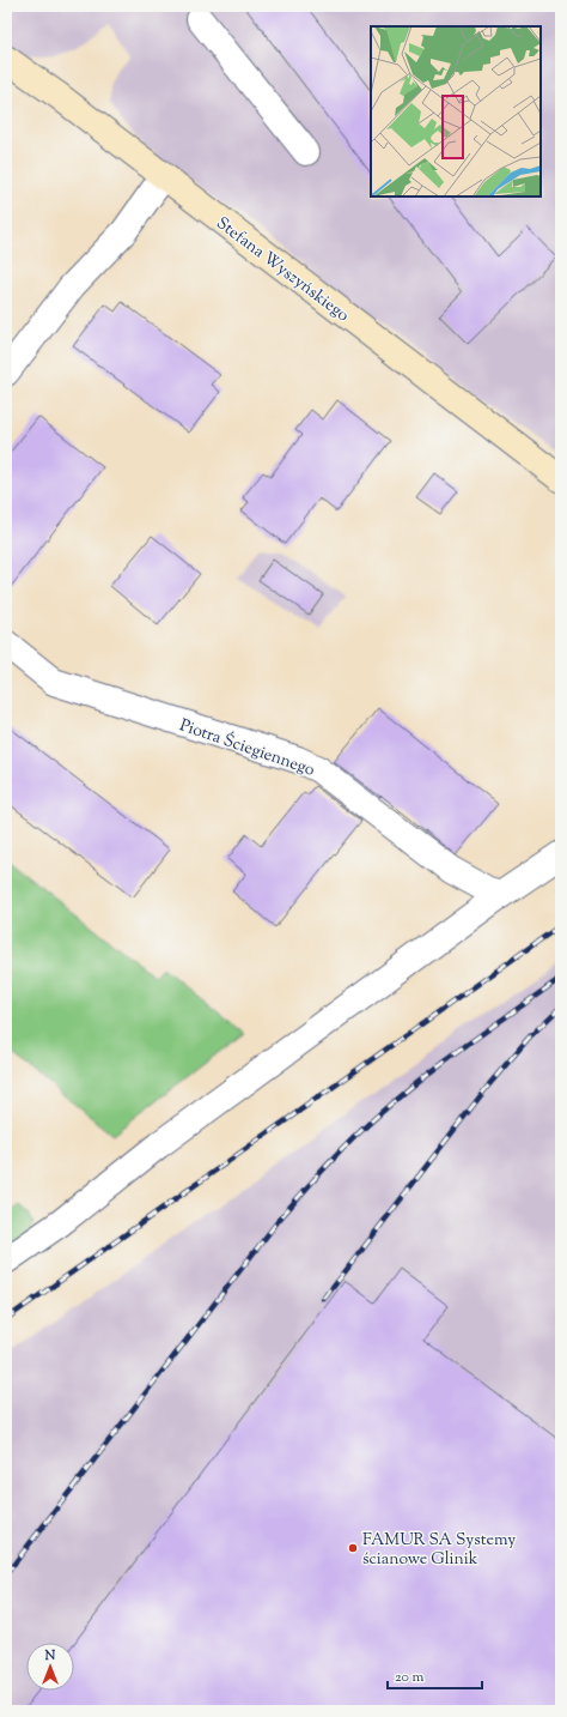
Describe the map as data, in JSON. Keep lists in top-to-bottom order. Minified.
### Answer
{"streets":{"street":["Stefana Wyszyńskiego","Piotra Ściegiennego"]},"places":["FAMUR SA Systemy ścianowe Glinik"],"scale_bar":"20 m","north":"top"}
